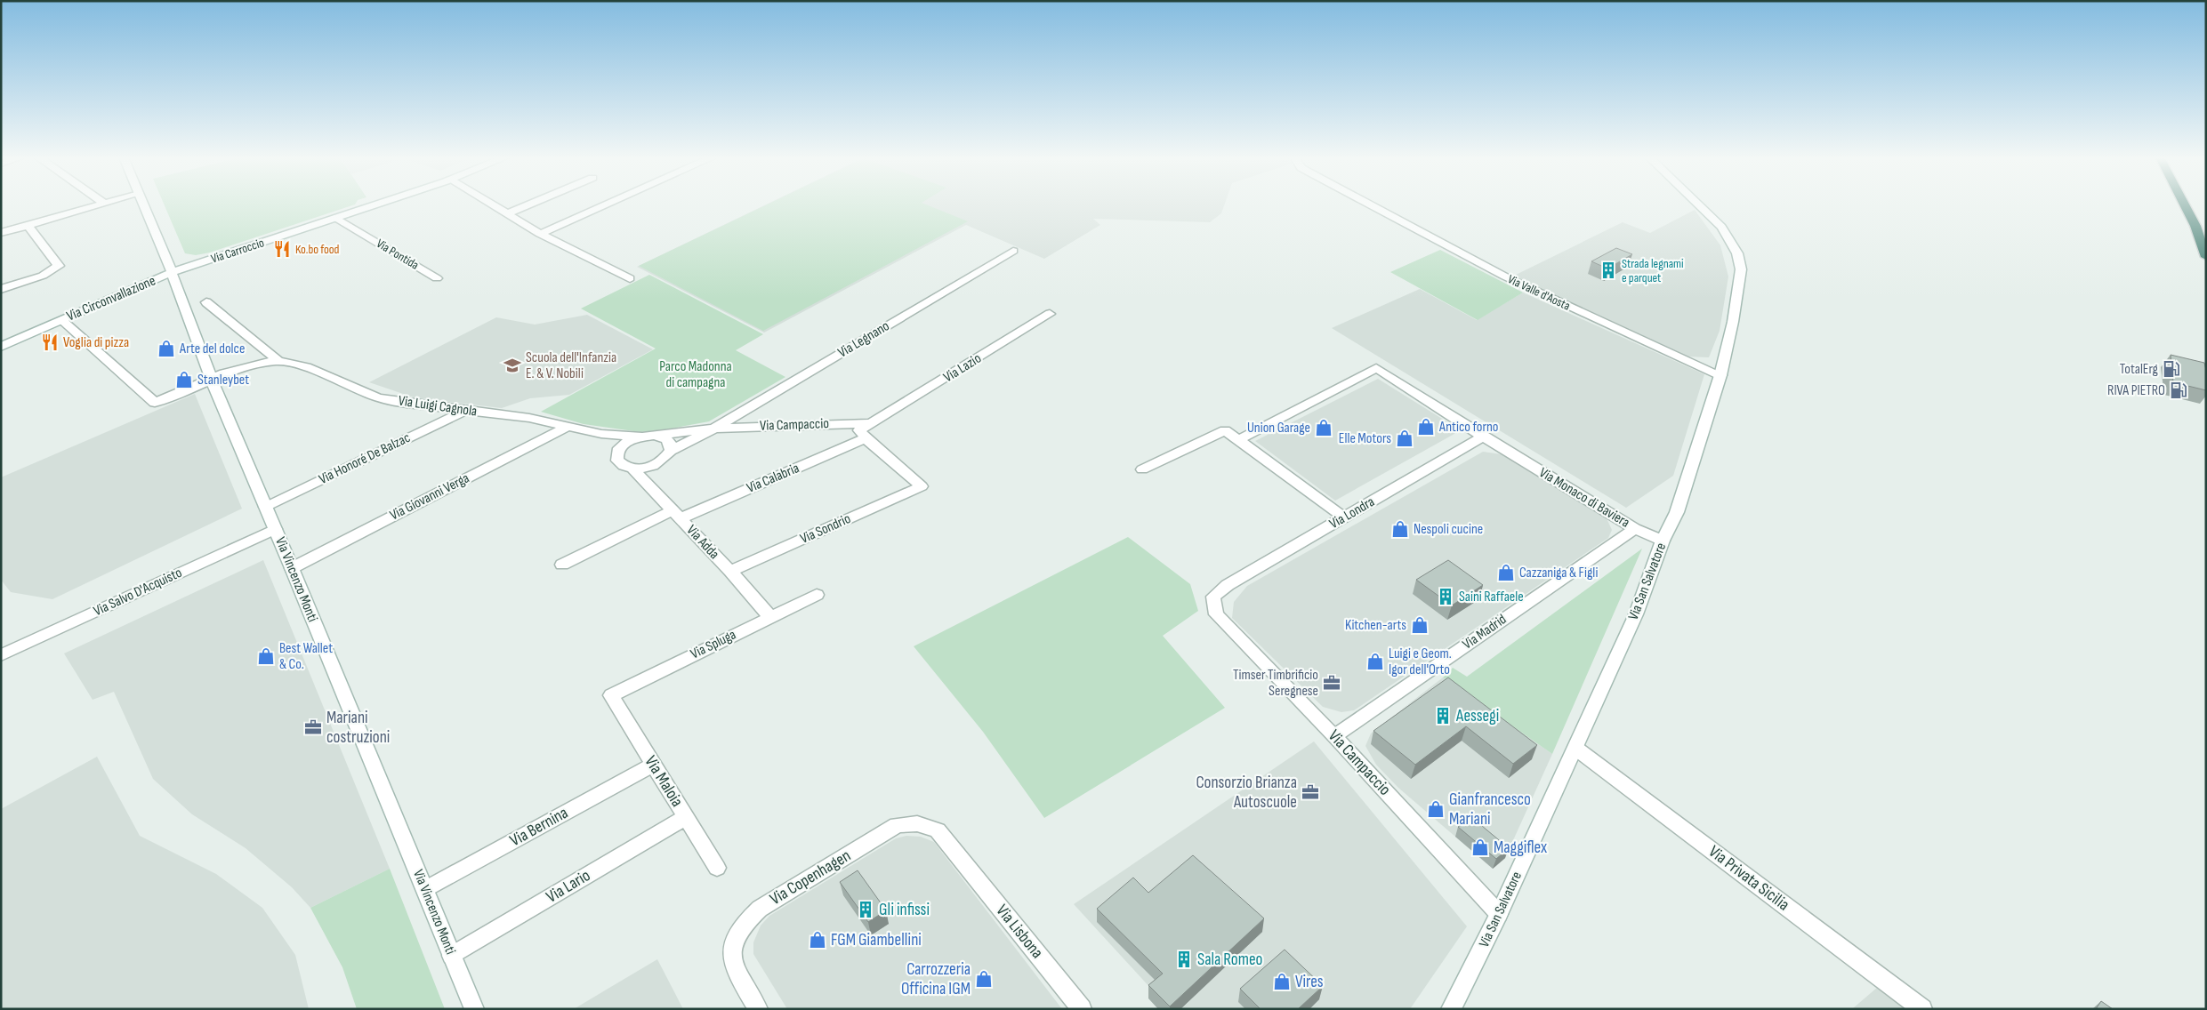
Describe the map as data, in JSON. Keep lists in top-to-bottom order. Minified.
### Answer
{"streets":{"street":["Via Carroccio","Via Pontida","Via Valle d'Aosta","Via Circonvallazione","Via Legnano","Via Lazio","Via Luigi Cagnola","Via Campaccio","Via Honoré De Balzac","Via Calabria","Via Giovanni Verga","Via Monaco di Baviera","Via Londra","Via Sondrio","Via Adda","Via Vincenzo Monti","Via San Salvatore","Via Salvo D'Acquisto","Via Madrid","Via Spluga","Via Maloia","Via Bernina","Via Copenhagen","Via Privata Sicilia","Via Lario","Via Lisbona"]},"crossings":[["Via Carroccio","Via Pontida"],["Via Carroccio","Via Circonvallazione"],["Via Carroccio","Via Vincenzo Monti"],["Via Valle d'Aosta","Via San Salvatore"],["Via Circonvallazione","Via Luigi Cagnola"],["Via Circonvallazione","Via Vincenzo Monti"],["Via Legnano","Via Campaccio"],["Via Lazio","Via Campaccio"],["Via Lazio","Via Calabria"],["Via Lazio","Via Sondrio"],["Via Luigi Cagnola","Via Campaccio"],["Via Luigi Cagnola","Via Honoré De Balzac"],["Via Luigi Cagnola","Via Giovanni Verga"],["Via Luigi Cagnola","Via Adda"],["Via Luigi Cagnola","Via Vincenzo Monti"],["Via Campaccio","Via Londra"],["Via Campaccio","Via Adda"],["Via Campaccio","Via San Salvatore"],["Via Campaccio","Via Madrid"],["Via Honoré De Balzac","Via Vincenzo Monti"],["Via Calabria","Via Sondrio"],["Via Calabria","Via Adda"],["Via Giovanni Verga","Via Vincenzo Monti"],["Via Monaco di Baviera","Via Londra"],["Via Monaco di Baviera","Via San Salvatore"],["Via Monaco di Baviera","Via Madrid"],["Via Sondrio","Via Adda"],["Via Adda","Via Spluga"],["Via Vincenzo Monti","Via Salvo D'Acquisto"],["Via Vincenzo Monti","Via Bernina"],["Via Vincenzo Monti","Via Lario"],["Via San Salvatore","Via Privata Sicilia"],["Via Spluga","Via Maloia"],["Via Maloia","Via Bernina"],["Via Maloia","Via Lario"],["Via Copenhagen","Via Lisbona"]],"parks":["Parco Madonna di campagna"],"places":{"restaurant":["Ko.bo food","Voglia di pizza"],"building":["Strada legnami e parquet","Saini Raffaele","Aessegi","Gli infissi","Sala Romeo"],"shop":["Arte del dolce","Stanleybet","Antico forno","Union Garage","Elle Motors","Nespoli cucine","Cazzaniga & Figli","Kitchen-arts","Best Wallet & Co.","Luigi e Geom. Igor dell'Orto","Gianfrancesco Mariani","Maggiflex","FGM Giambellini","Carrozzeria Officina IGM","Vires"],"school or university":["Scuola dell'Infanzia E. & V. Nobili"],"fuel station":["TotalErg","RIVA PIETRO"],"office":["Timser Timbrificio Seregnese","Mariani costruzioni","Consorzio Brianza Autoscuole"]}}
